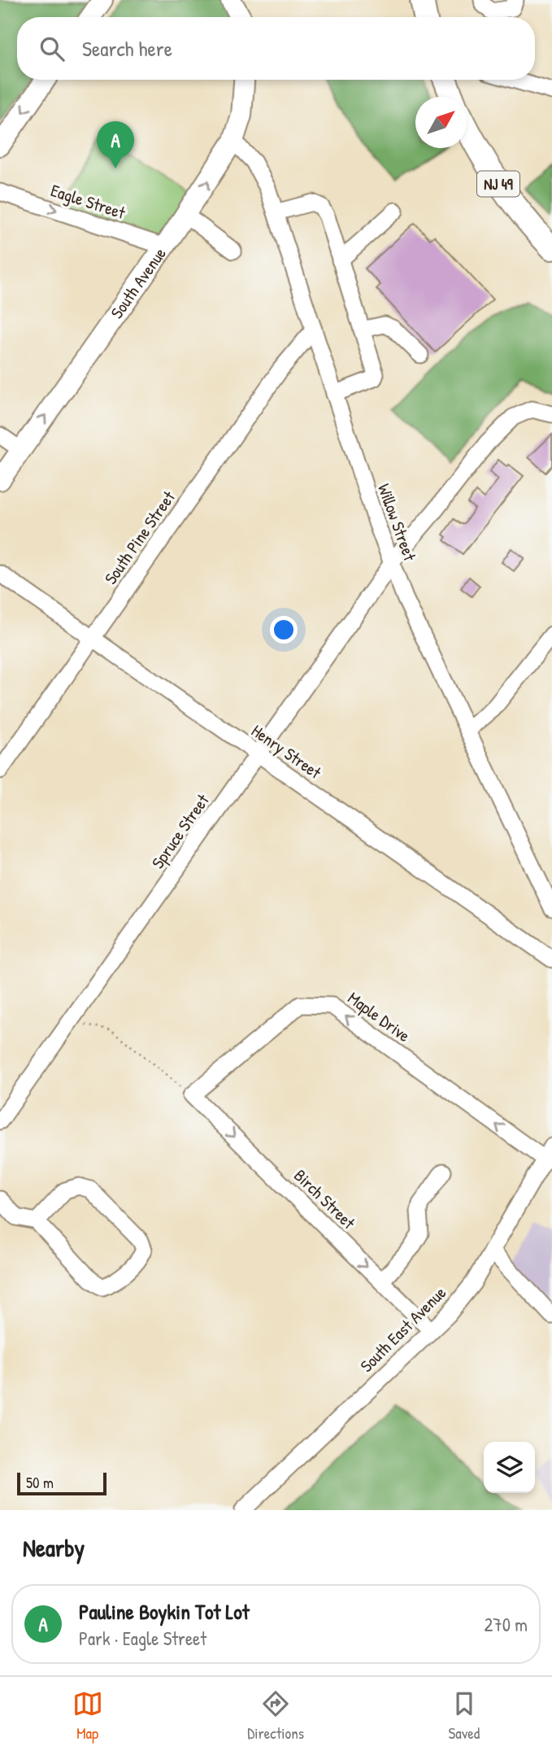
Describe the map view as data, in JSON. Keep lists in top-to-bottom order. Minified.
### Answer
{"streets":{"highway":["NJ 49"],"main road":["South Avenue"],"street":["Eagle Street","Willow Street","South Pine Street","Henry Street","Spruce Street","Maple Drive","Birch Street","South East Avenue"]},"crossings":[["Eagle Street","South Avenue"],["South Avenue","Willow Street"],["Willow Street","South Pine Street"],["Willow Street","Spruce Street"],["South Pine Street","Henry Street"],["Henry Street","Spruce Street"],["Maple Drive","Birch Street"],["Maple Drive","South East Avenue"],["Birch Street","South East Avenue"]],"one_way":["Eagle Street","South Avenue","Maple Drive","Birch Street"],"scale_bar":"50 m","north":"top right","page":{"search":"Search here","pins":"A","scale":"50 m","heading":"Nearby","list":[{"mark":"A","name":"Pauline Boykin Tot Lot","note":"Park · Eagle Street","value":"270 m"}],"nav":["Map","Directions","Saved"]}}
